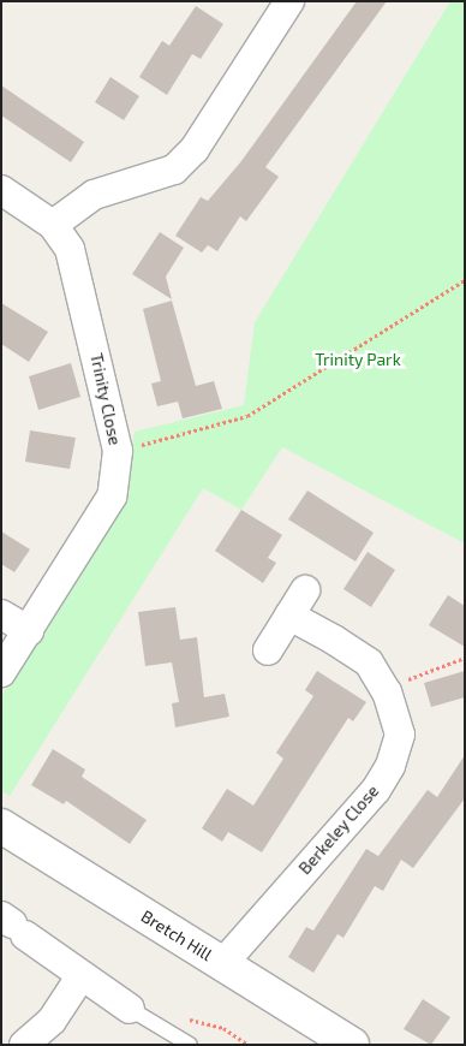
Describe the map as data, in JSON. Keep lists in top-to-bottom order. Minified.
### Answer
{"streets":{"street":["Trinity Close","Berkeley Close","Bretch Hill"]},"crossings":[["Berkeley Close","Bretch Hill"]],"parks":["Trinity Park"]}
